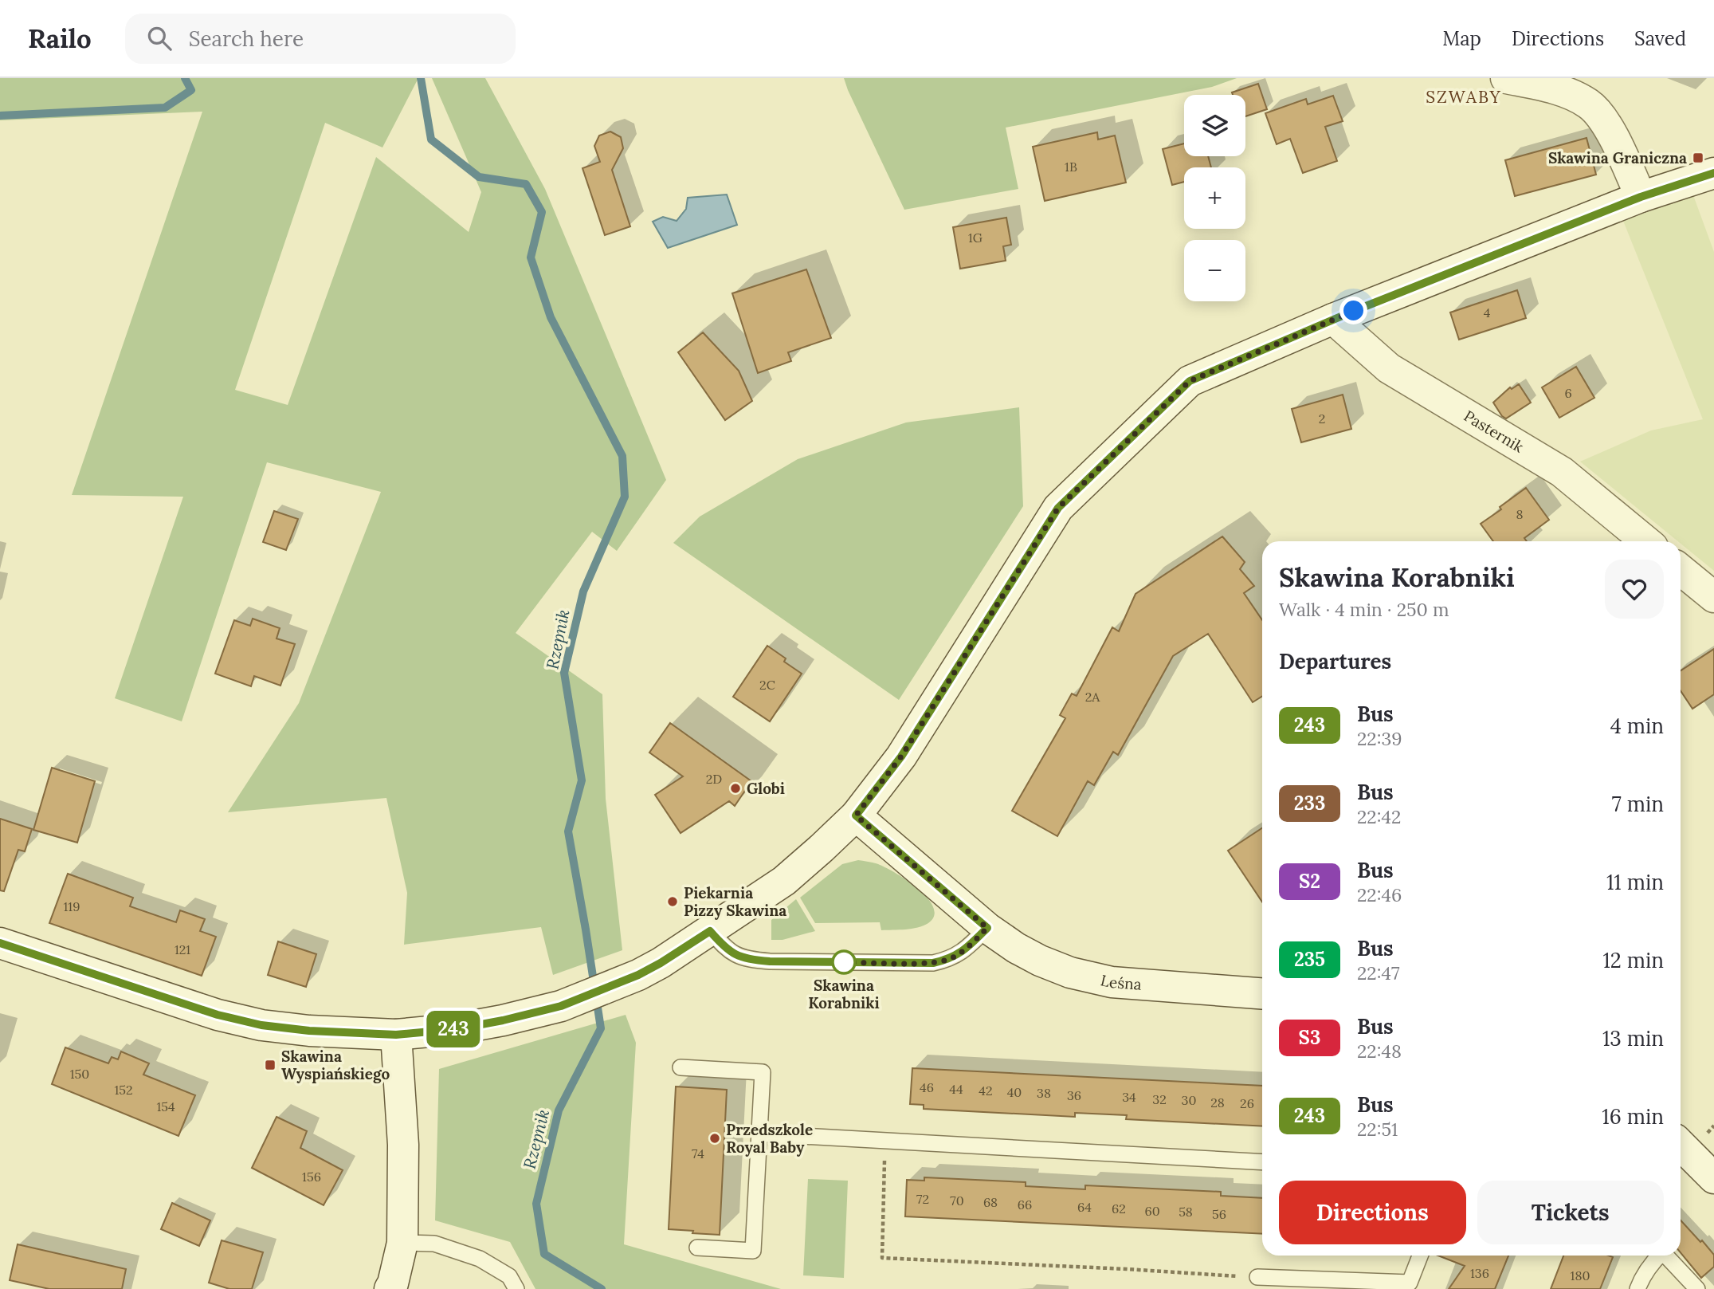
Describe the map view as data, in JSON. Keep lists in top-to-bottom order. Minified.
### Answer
{"streets":{"street":["Pasternik","Leśna"]},"districts":["SZWABY"],"water":["Rzepnik"],"places":{"transit":["Skawina Graniczna","Skawina Wyspiańskiego"],"other":["Globi","Piekarnia Pizzy Skawina","Skawina Korabniki","Przedszkole Royal Baby"]},"lines":["bus line 243"],"house_numbers":["1B","1G","4","6","2","8","2C","2A","2D","119","121","150","46","44","152","42","40","38","36","34","32","30","28","26","154","74","156","72","70","68","66","64","62","60","58","56","136","180"],"page":{"header":"Railo","search":"Search here","nav":["Map","Directions","Saved"],"on_map":"243","map_buttons":["+","−"],"heading":[["Skawina Korabniki","Walk · 4 min · 250 m"],"Departures"],"list":[{"mark":"243","name":"Bus","note":"22:39","value":"4 min"},{"mark":"233","name":"Bus","note":"22:42","value":"7 min"},{"mark":"S2","name":"Bus","note":"22:46","value":"11 min"},{"mark":"235","name":"Bus","note":"22:47","value":"12 min"},{"mark":"S3","name":"Bus","note":"22:48","value":"13 min"},{"mark":"243","name":"Bus","note":"22:51","value":"16 min"}],"buttons":["Directions","Tickets"]}}
